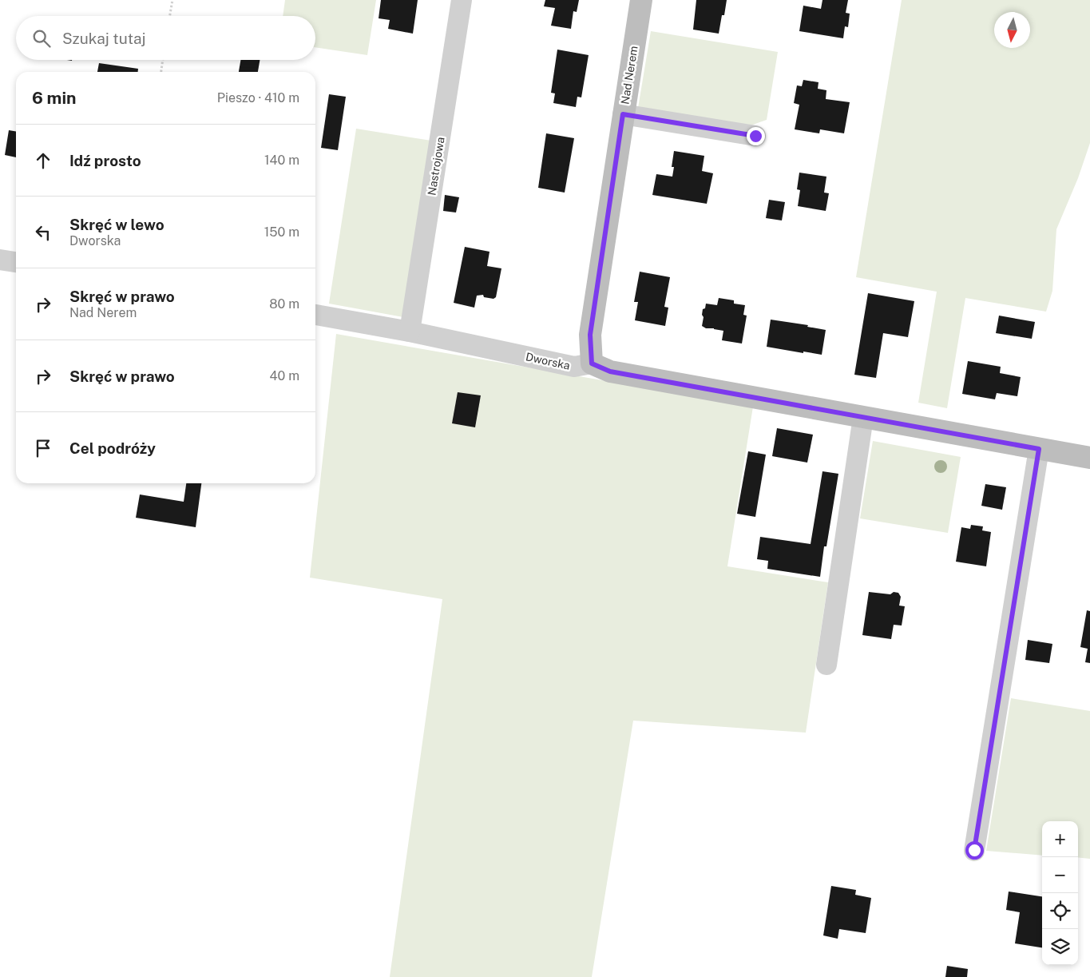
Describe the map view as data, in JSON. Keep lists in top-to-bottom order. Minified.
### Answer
{"streets":{"street":["Nad Nerem","Nastrojowa","Dworska"]},"crossings":[["Nad Nerem","Dworska"],["Nastrojowa","Dworska"]],"north":"bottom","page":{"search":"Szukaj tutaj","heading":["6 min","Pieszo · 410 m"],"list":[["Idź prosto","140 m"],["Skręć w lewo","Dworska","150 m"],["Skręć w prawo","Nad Nerem","80 m"],["Skręć w prawo","40 m"],"Cel podróży"],"map_buttons":["+","−"]}}
